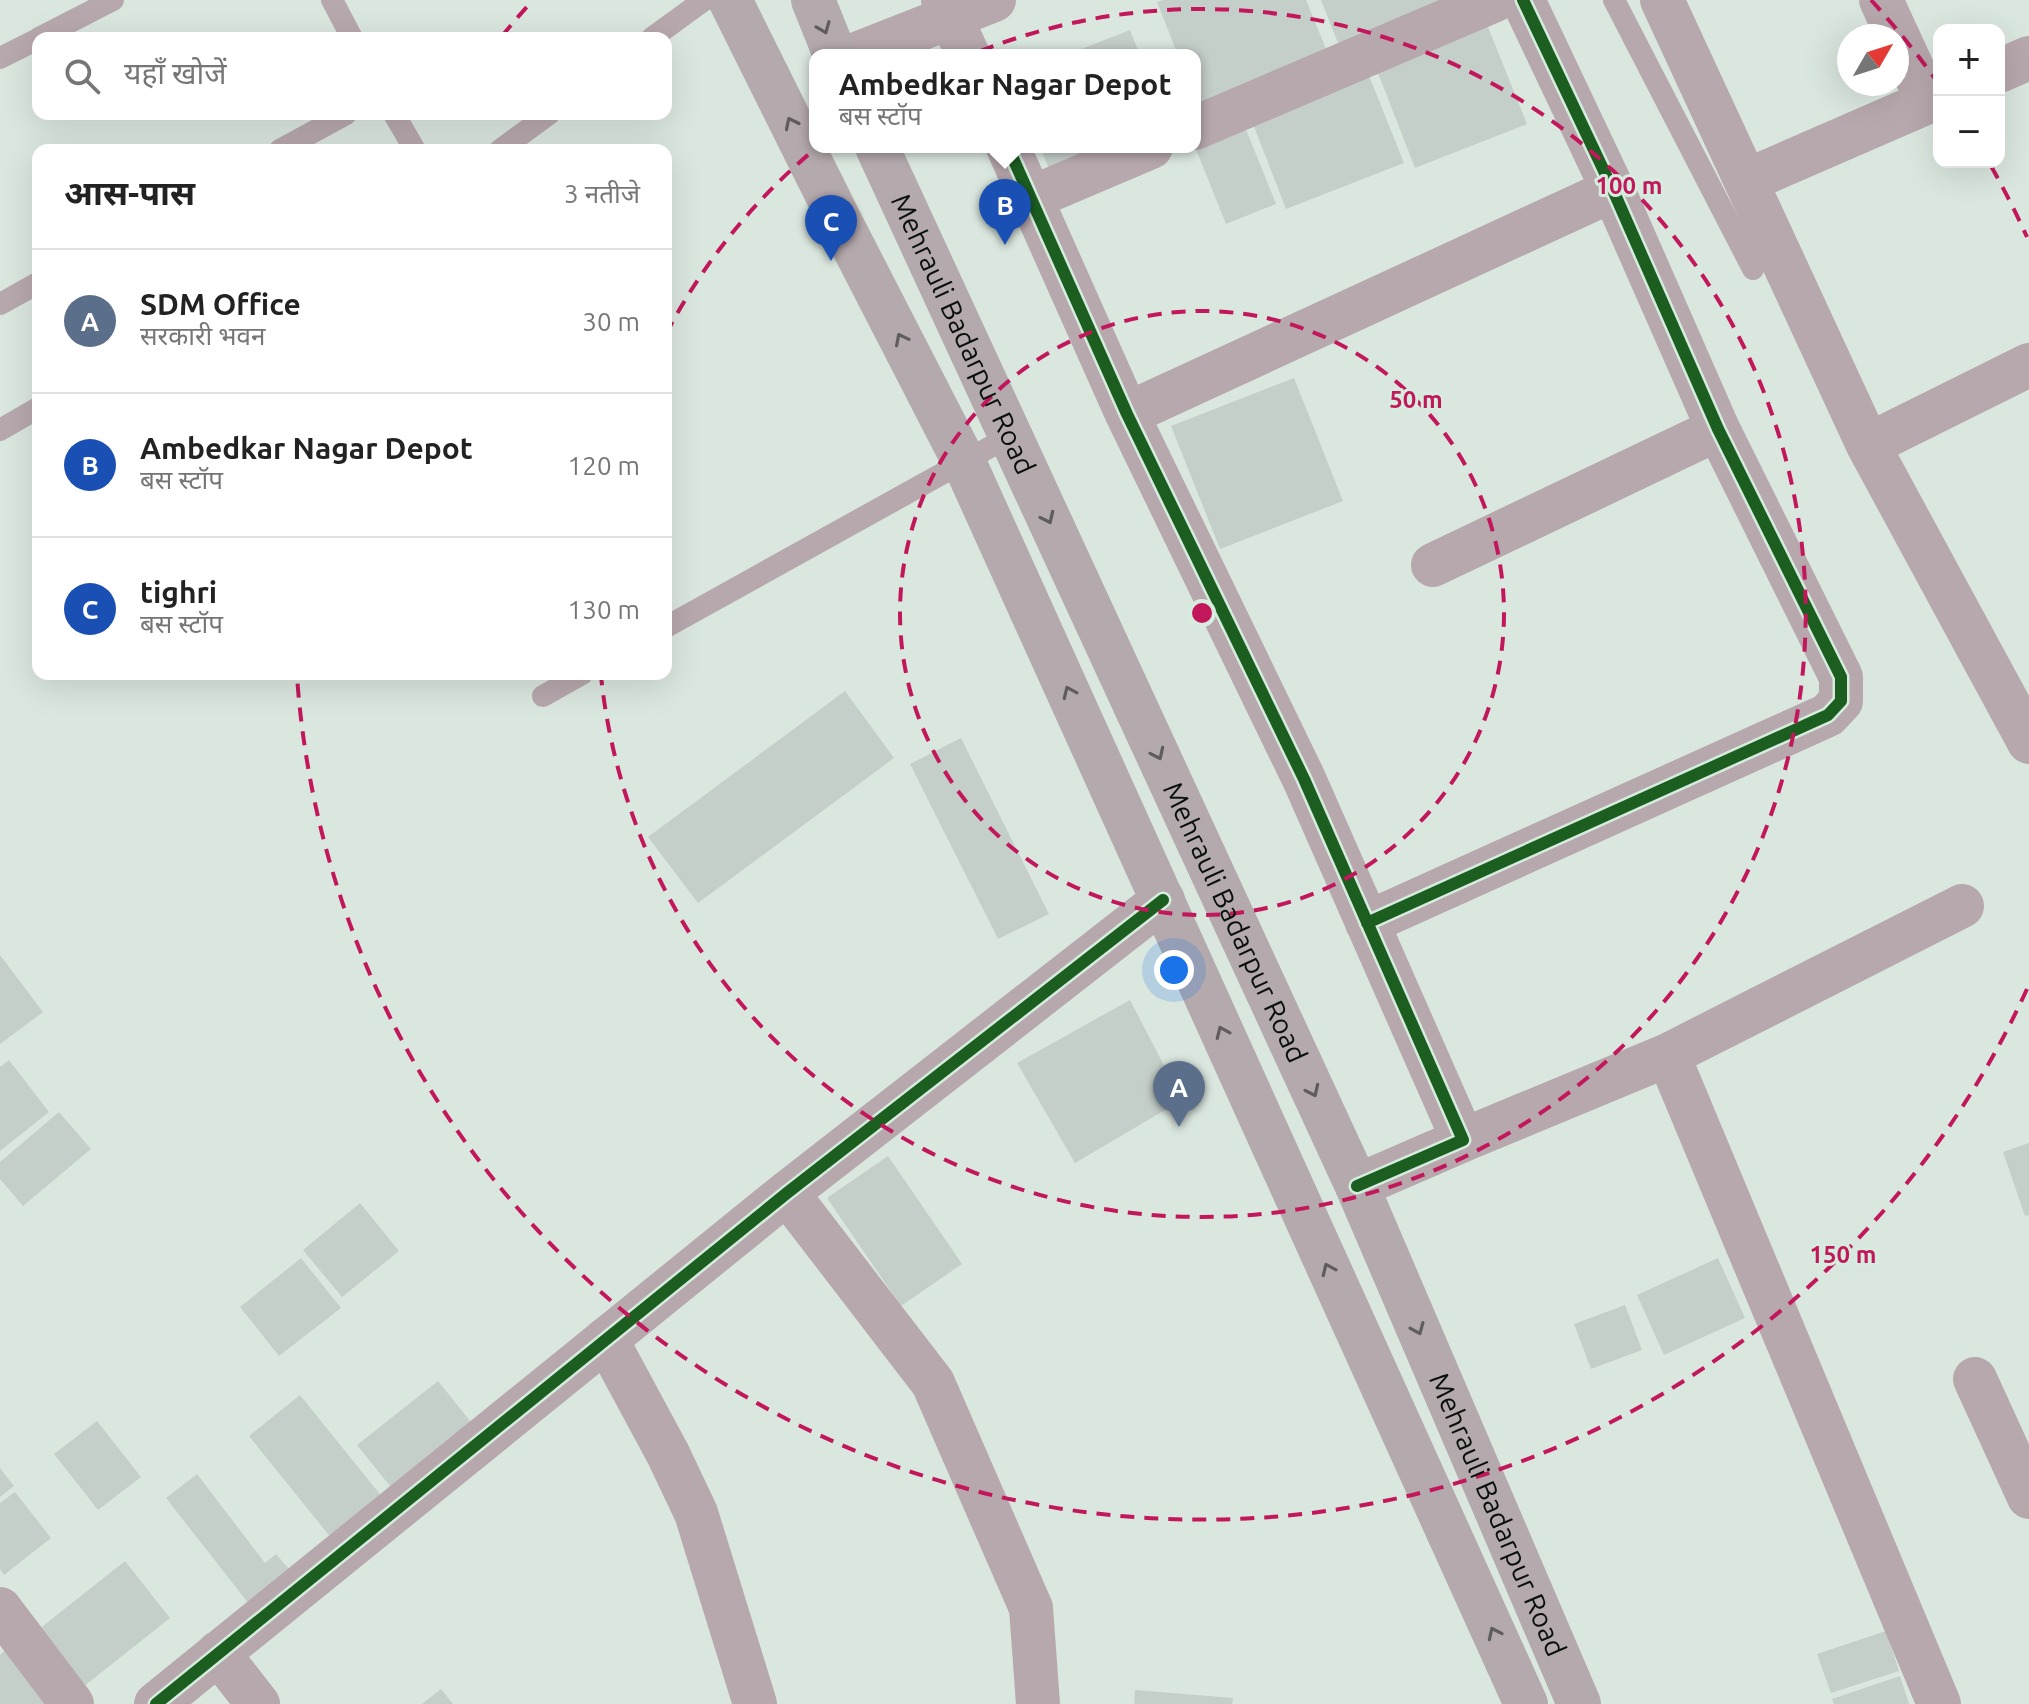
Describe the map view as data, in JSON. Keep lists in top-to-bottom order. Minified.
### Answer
{"streets":{"main road":["Mehrauli Badarpur Road"]},"north":"top right","page":{"map_buttons":["+","−"],"search":"यहाँ खोजें","popup":["Ambedkar Nagar Depot","बस स्टॉप"],"heading":["आस-पास","3 नतीजे"],"pins":["B","C","A"],"list":[{"mark":"A","name":"SDM Office","note":"सरकारी भवन","value":"30 m"},{"mark":"B","name":"Ambedkar Nagar Depot","note":"बस स्टॉप","value":"120 m"},{"mark":"C","name":"tighri","note":"बस स्टॉप","value":"130 m"}]},"rings":["100 m","50 m","150 m"]}
